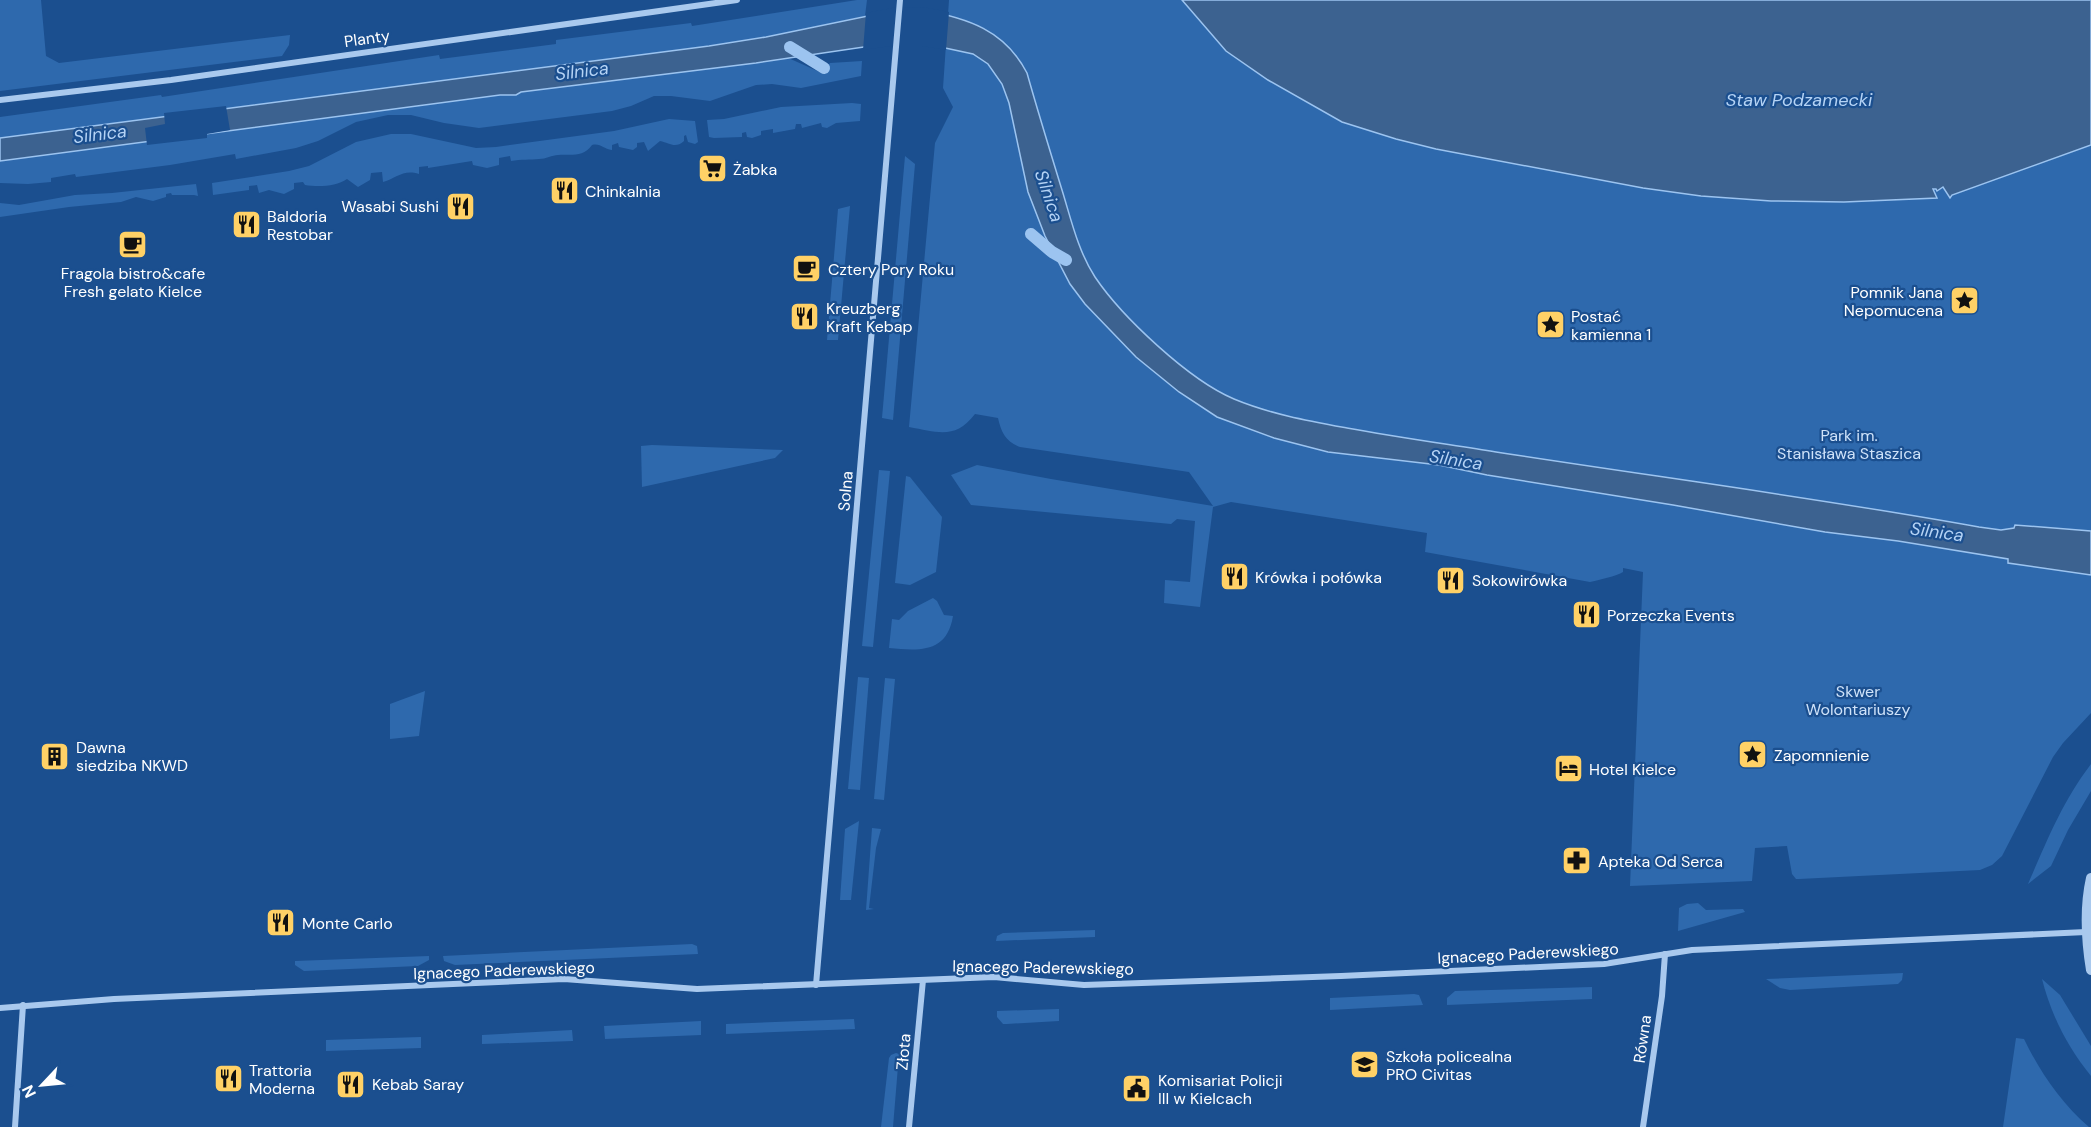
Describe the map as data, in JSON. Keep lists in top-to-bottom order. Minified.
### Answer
{"streets":{"street":["Planty","Solna","Ignacego Paderewskiego","Równa","Złota"]},"crossings":[["Solna","Ignacego Paderewskiego"],["Ignacego Paderewskiego","Równa"],["Ignacego Paderewskiego","Złota"]],"water":["Silnica","Staw Podzamecki"],"parks":["Park im. Stanisława Staszica","Skwer Wolontariuszy"],"places":{"supermarket":["Żabka"],"restaurant":["Chinkalnia","Wasabi Sushi","Baldoria Restobar","Kreuzberg Kraft Kebap","Krówka i połówka","Sokowirówka","Porzeczka Events","Monte Carlo","Trattoria Moderna","Kebab Saray"],"cafe":["Fragola bistro&cafe Fresh gelato Kielce","Cztery Pory Roku"],"place":["Pomnik Jana Nepomucena","Postać kamienna 1","Zapomnienie"],"building":["Dawna siedziba NKWD"],"hotel":["Hotel Kielce"],"pharmacy":["Apteka Od Serca"],"school or university":["Szkoła policealna PRO Civitas"],"public building":["Komisariat Policji III w Kielcach"]},"north":"bottom left"}
